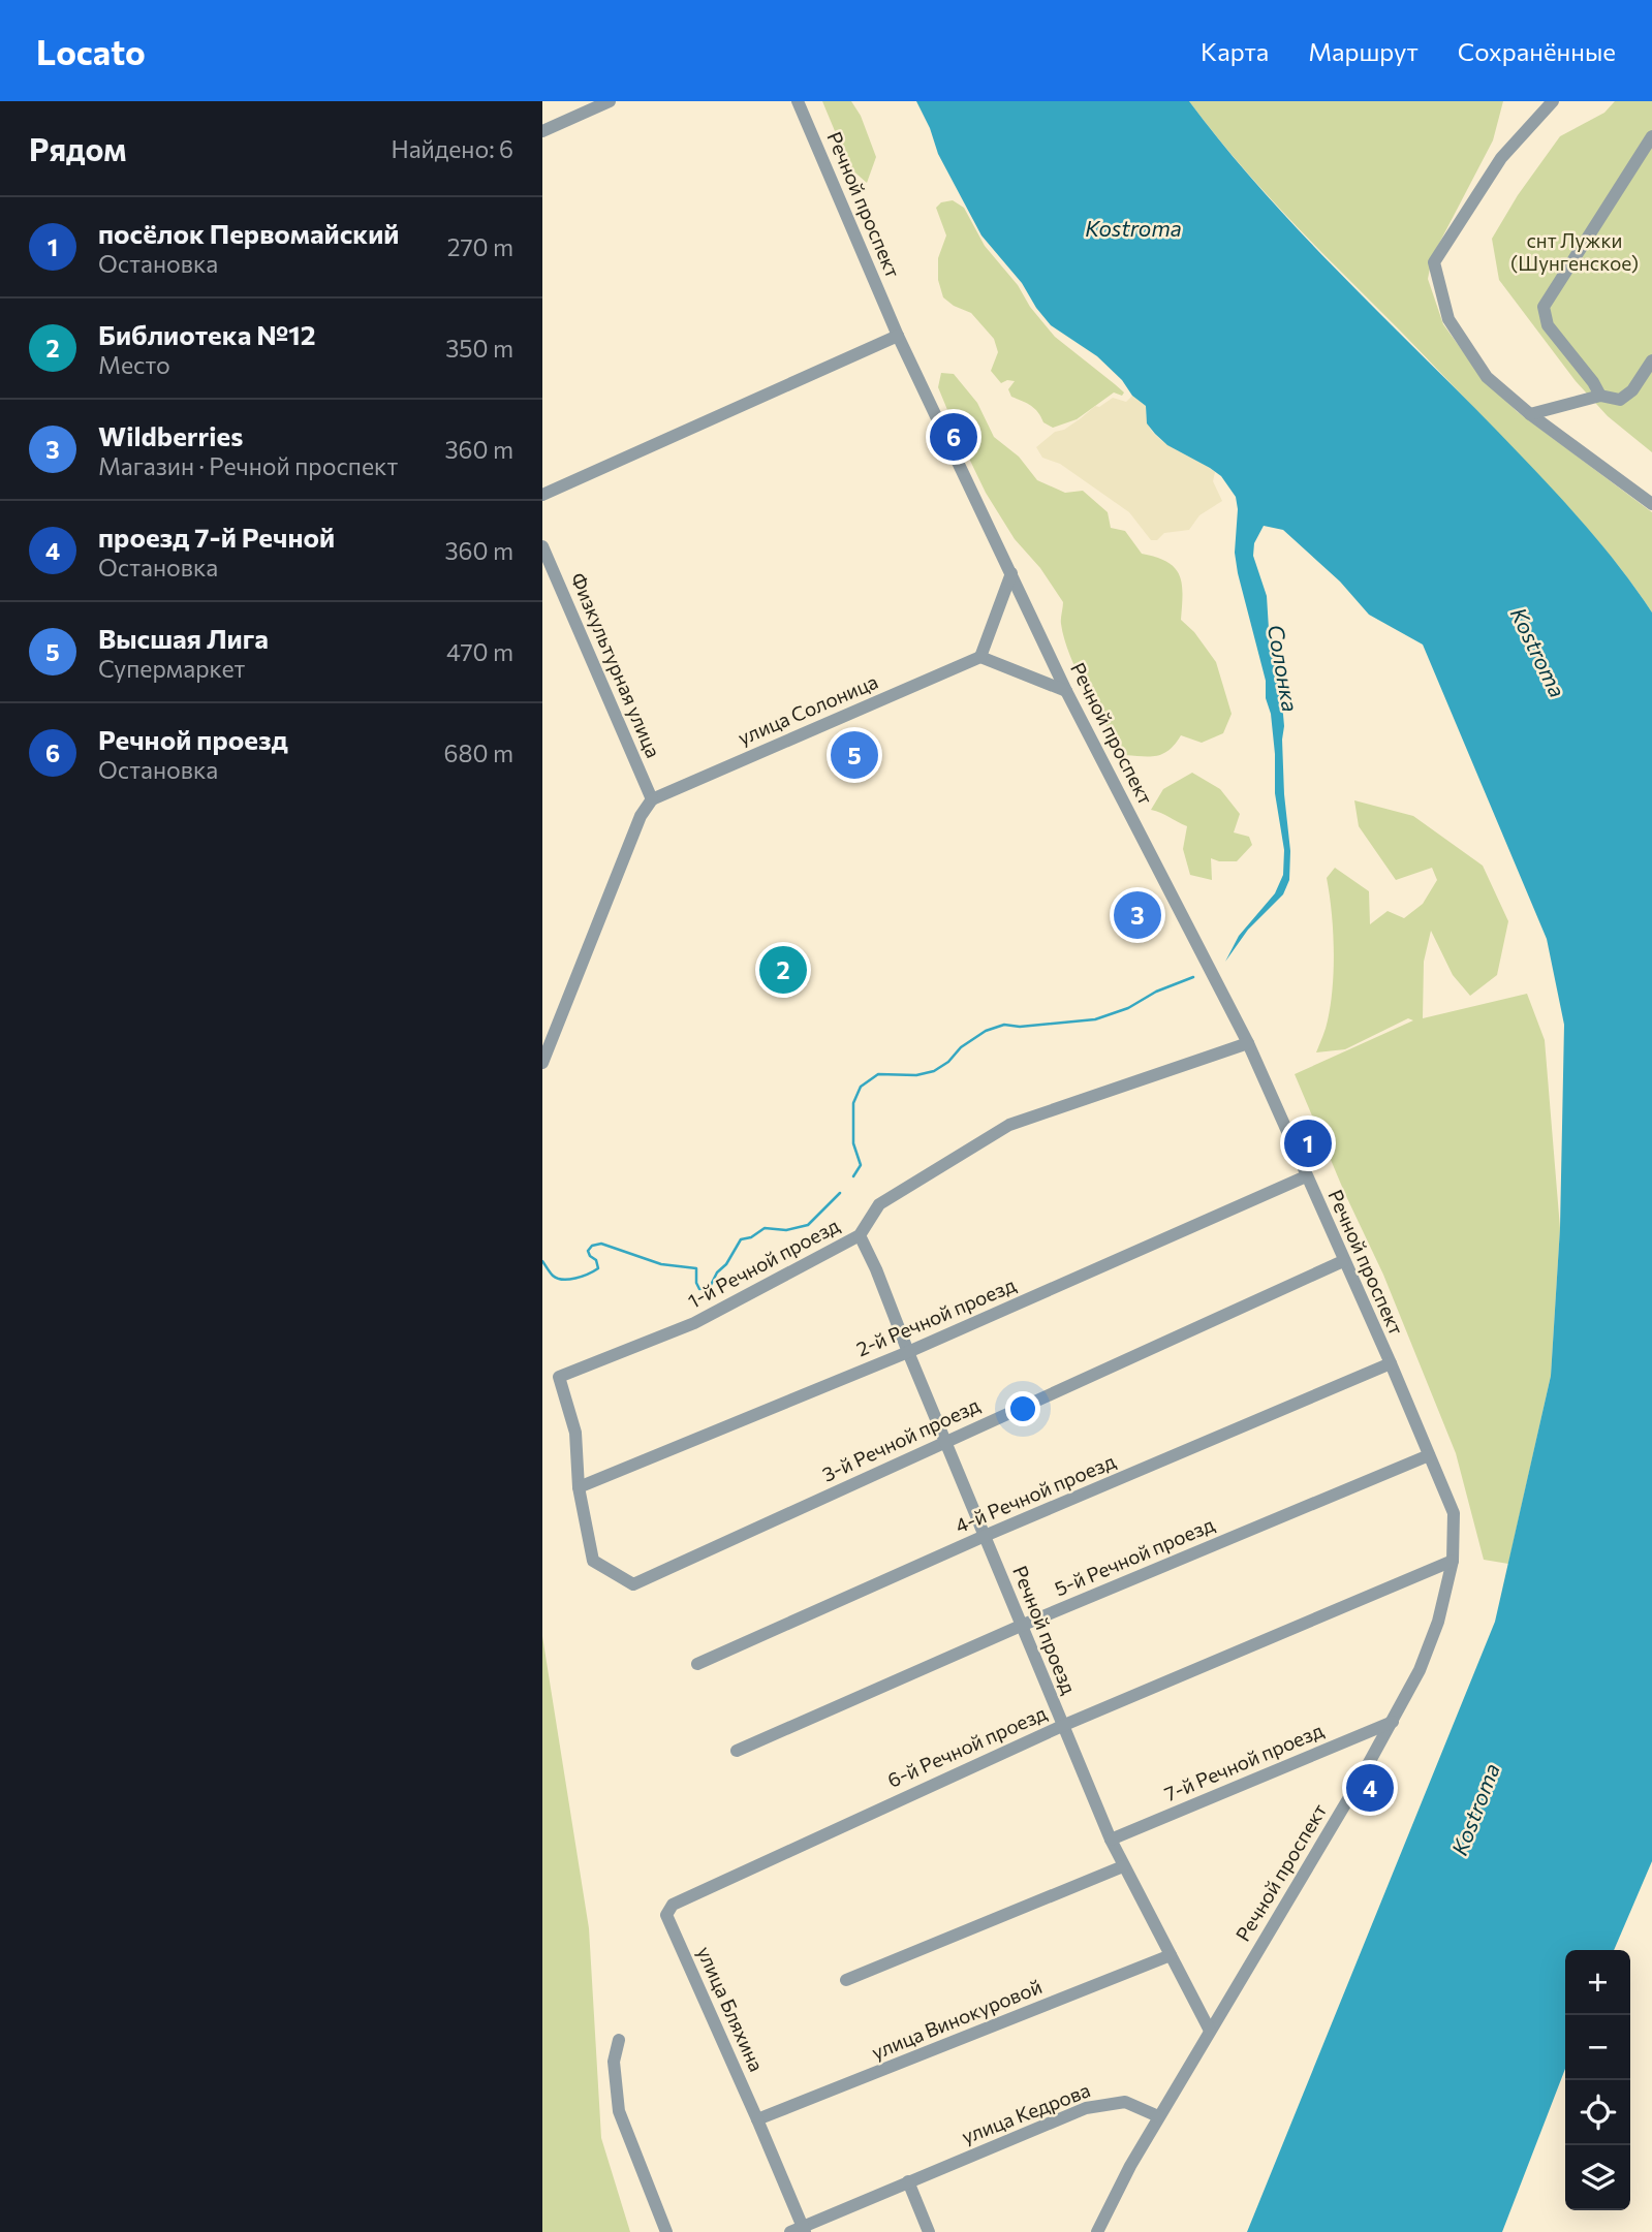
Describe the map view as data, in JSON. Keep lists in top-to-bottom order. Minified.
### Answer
{"streets":{"street":["Речной проспект","Физкультурная улица","улица Солоница","1-й Речной проезд","2-й Речной проезд","3-й Речной проезд","4-й Речной проезд","5-й Речной проезд","Речной проезд","6-й Речной проезд","7-й Речной проезд","улица Бляхина","улица Винокуровой","улица Кедрова"]},"crossings":[["Речной проспект","1-й Речной проезд"],["Речной проспект","2-й Речной проезд"],["Речной проспект","3-й Речной проезд"],["Речной проспект","4-й Речной проезд"],["Речной проспект","5-й Речной проезд"],["Речной проспект","Речной проезд"],["Речной проспект","6-й Речной проезд"],["Речной проспект","7-й Речной проезд"],["Речной проспект","улица Кедрова"],["Физкультурная улица","улица Солоница"],["1-й Речной проезд","2-й Речной проезд"],["1-й Речной проезд","3-й Речной проезд"],["1-й Речной проезд","Речной проезд"],["2-й Речной проезд","3-й Речной проезд"],["2-й Речной проезд","Речной проезд"],["3-й Речной проезд","Речной проезд"],["4-й Речной проезд","Речной проезд"],["5-й Речной проезд","Речной проезд"],["Речной проезд","6-й Речной проезд"],["Речной проезд","7-й Речной проезд"],["Речной проезд","улица Винокуровой"],["6-й Речной проезд","улица Бляхина"],["улица Бляхина","улица Винокуровой"],["улица Бляхина","улица Кедрова"]],"water":["Kostroma","Солонка"],"parks":["снт Лужки (Шунгенское)"],"page":{"header":"Locato","nav":["Карта","Маршрут","Сохранённые"],"heading":["Рядом","Найдено: 6"],"list":[{"mark":"1","name":"посёлок Первомайский","note":"Остановка","value":"270 m"},{"mark":"2","name":"Библиотека №12","note":"Место","value":"350 m"},{"mark":"3","name":"Wildberries","note":"Магазин · Речной проспект","value":"360 m"},{"mark":"4","name":"проезд 7-й Речной","note":"Остановка","value":"360 m"},{"mark":"5","name":"Высшая Лига","note":"Супермаркет","value":"470 m"},{"mark":"6","name":"Речной проезд","note":"Остановка","value":"680 m"}],"pins":["6","5","3","2","1","4"],"map_buttons":["+","−"]}}
